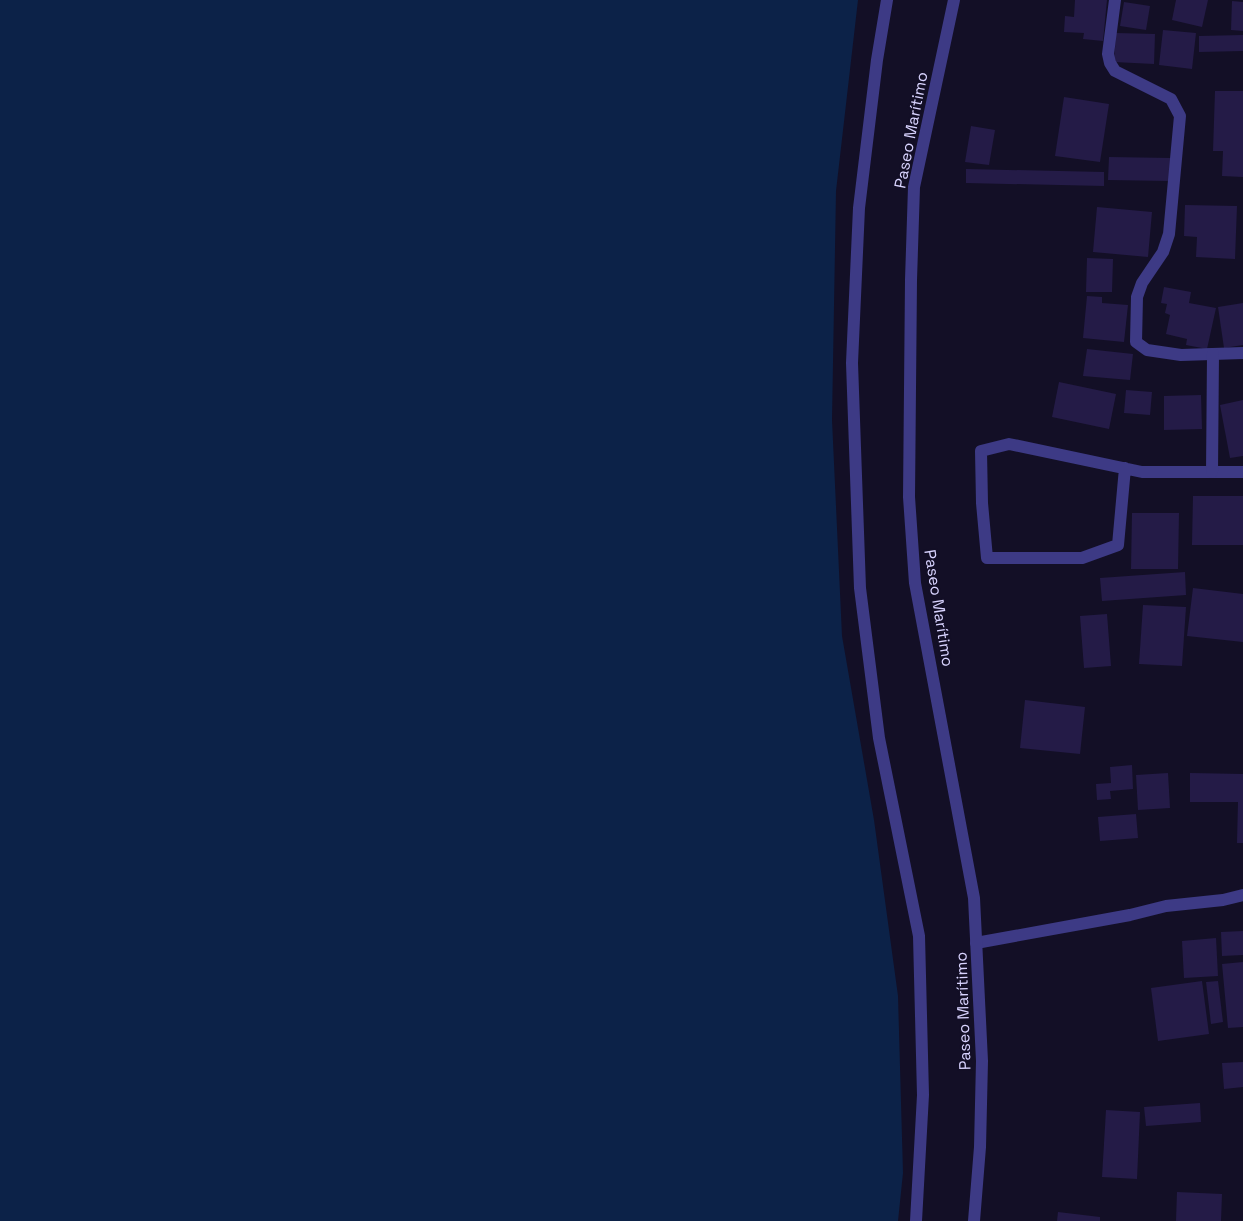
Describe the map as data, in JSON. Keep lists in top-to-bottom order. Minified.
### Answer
{"streets":{"street":["Paseo Marítimo"]}}
